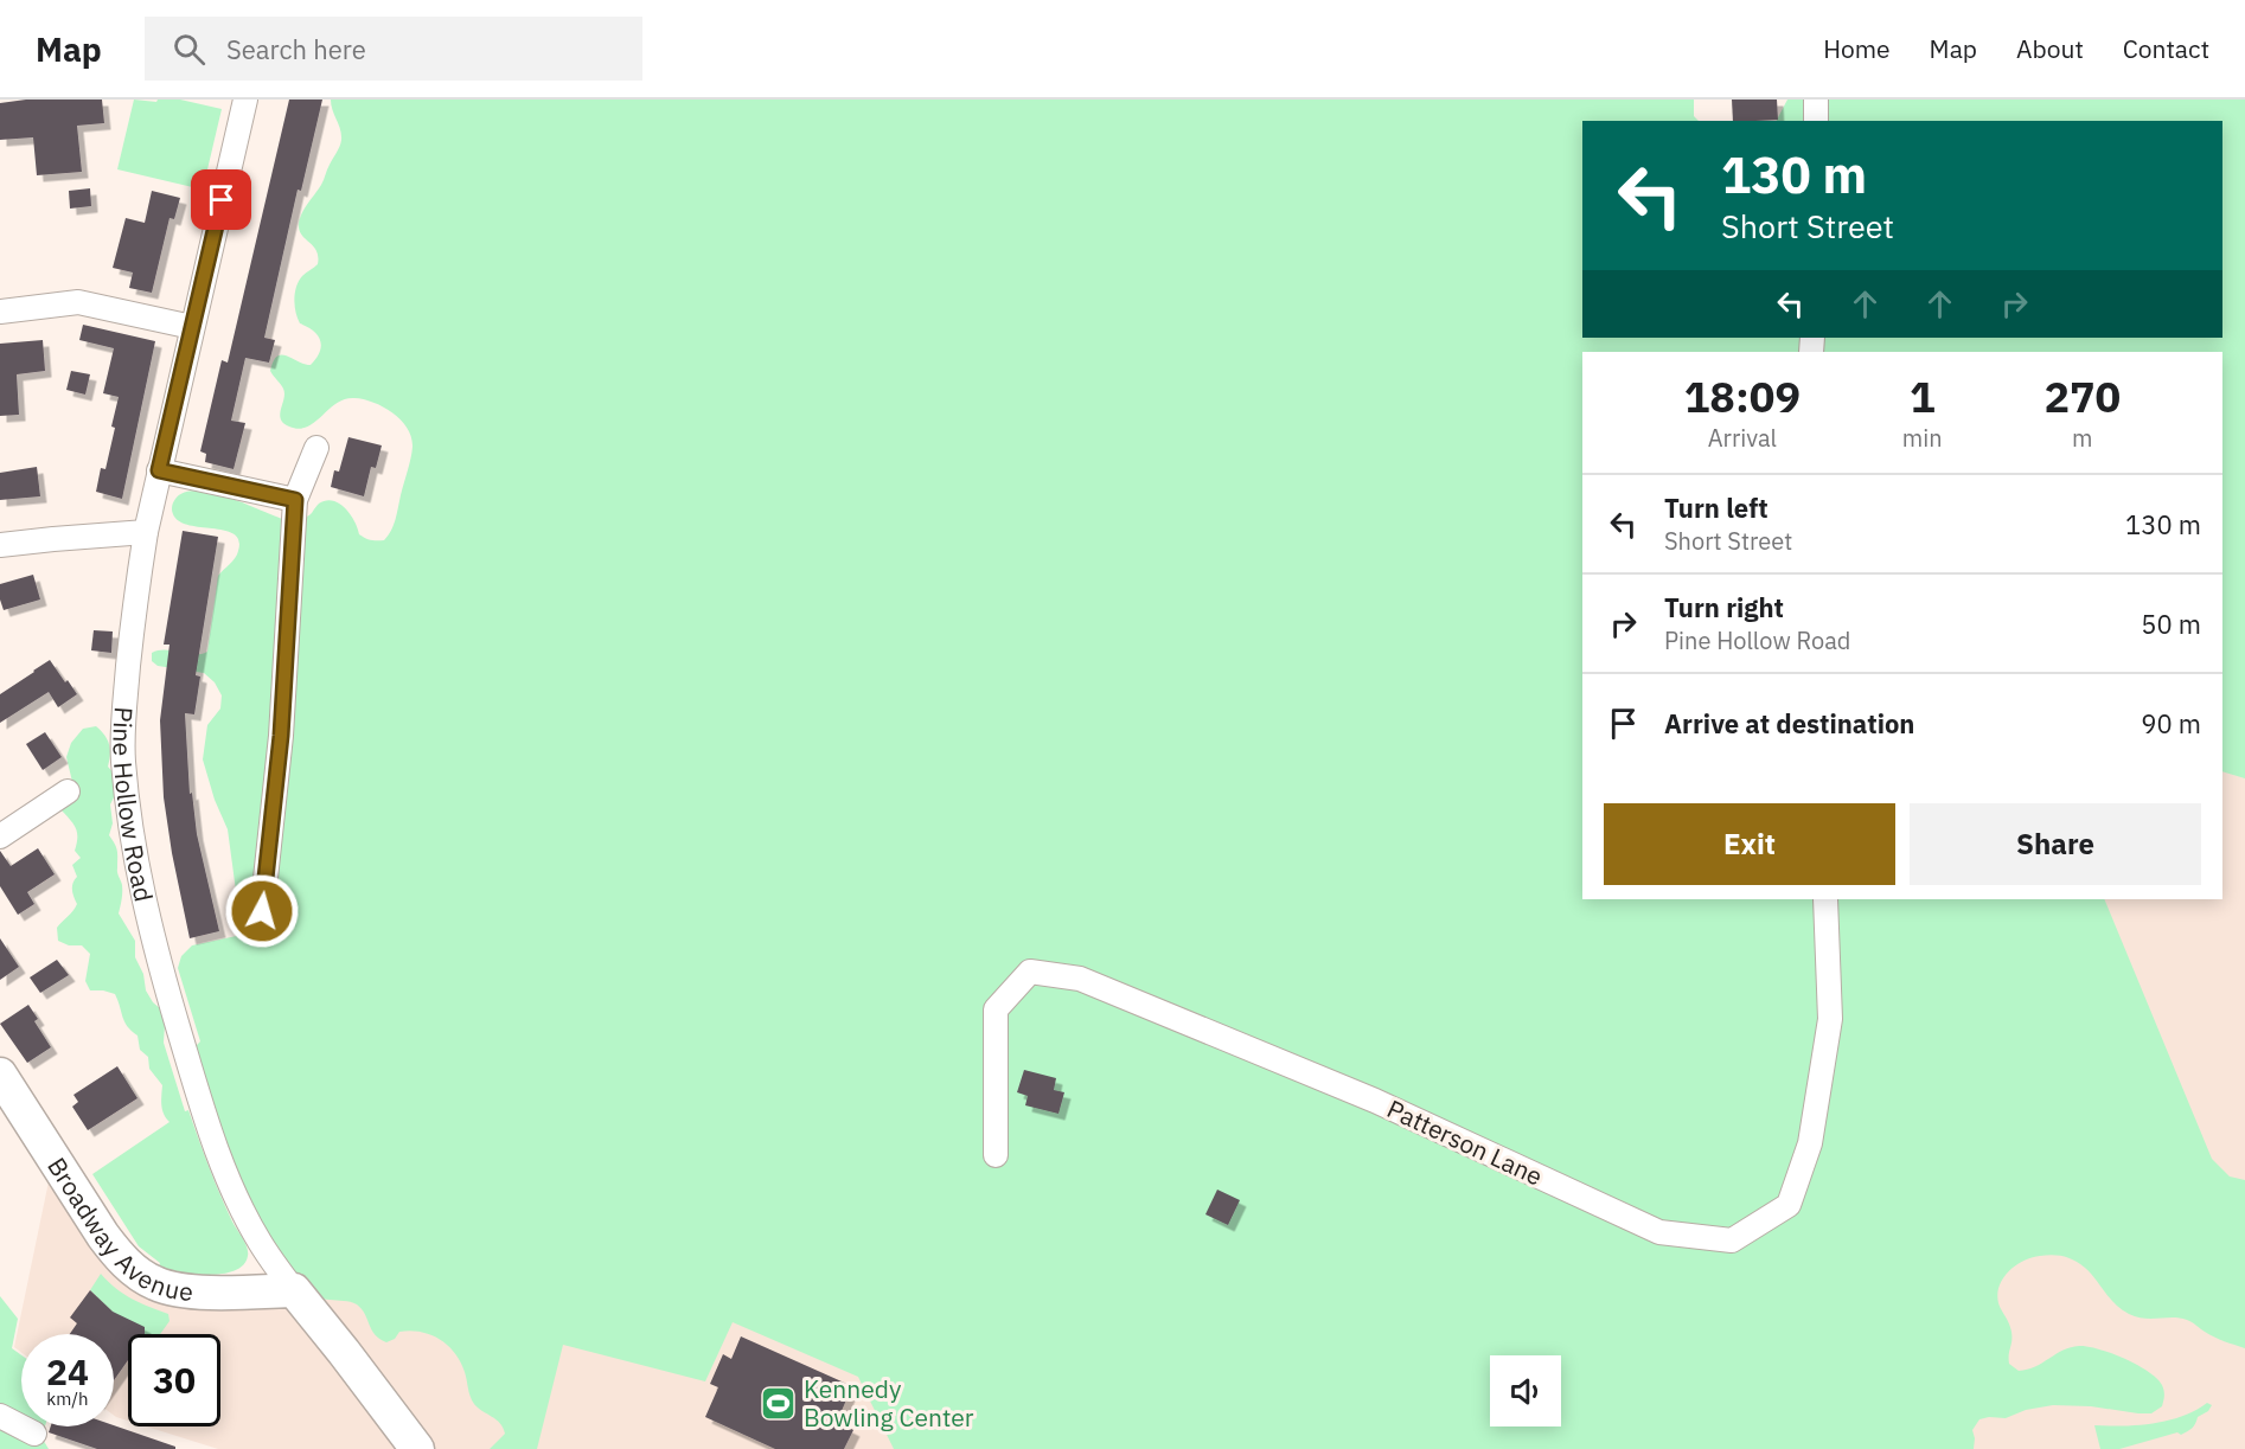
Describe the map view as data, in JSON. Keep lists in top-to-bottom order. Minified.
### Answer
{"streets":{"street":["Pine Hollow Road","Patterson Lane","Broadway Avenue"]},"crossings":[["Pine Hollow Road","Broadway Avenue"]],"places":{"sports":["Kennedy Bowling Center"]},"page":{"header":"Map","search":"Search here","nav":["Home","Map","About","Contact"],"turn":["130 m","Short Street"],"eta":["18:09","Arrival","1","min","270","m"],"list":[{"name":"Turn left","note":"Short Street","value":"130 m"},{"name":"Turn right","note":"Pine Hollow Road","value":"50 m"},{"name":"Arrive at destination","value":"90 m"}],"buttons":["Exit","Share"],"speed":"24 km/h","limit":"30"}}
